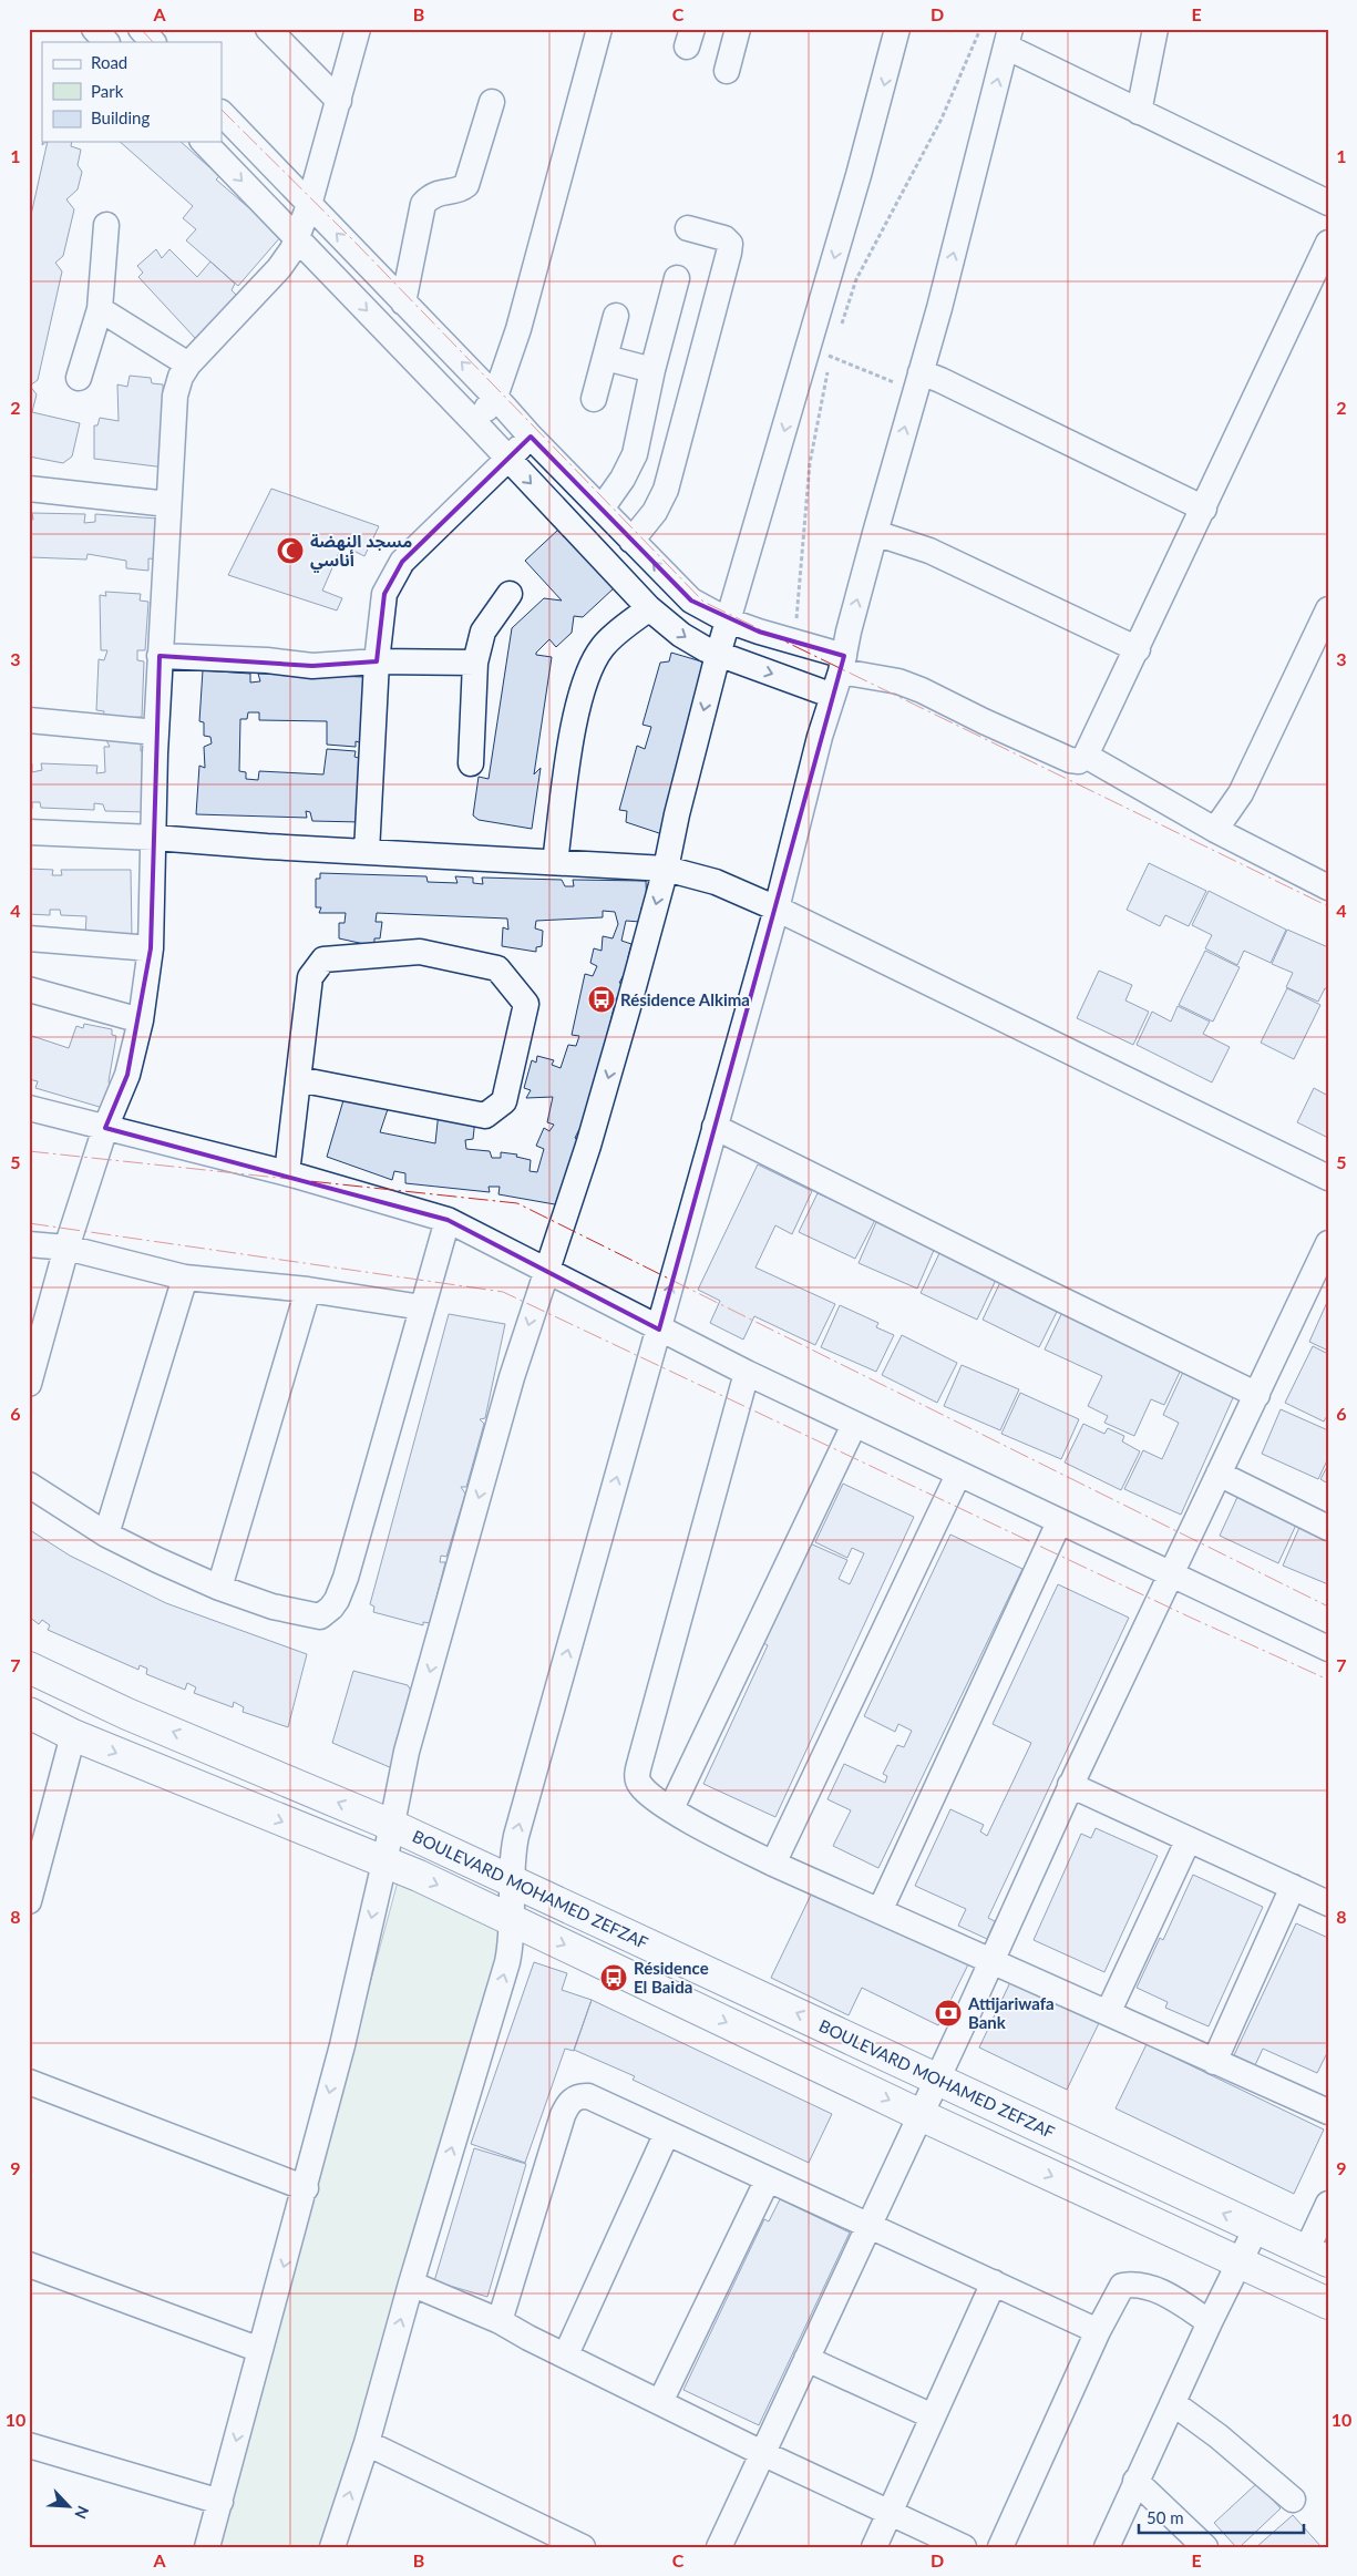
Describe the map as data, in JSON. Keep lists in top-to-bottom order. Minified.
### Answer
{"streets":{"main road":["BOULEVARD MOHAMED ZEFZAF"]},"places":{"mosque":["مسجد النهضة أناسي"],"bus stop":["Résidence Alkima","Résidence El Baida"],"bank":["Attijariwafa Bank"]},"legend":["Road","Park","Building"],"scale_bar":"50 m","north":"bottom right","grid":{"columns":["A","B","C","D","E"],"rows":["1","2","3","4","5","6","7","8","9","10"]}}
